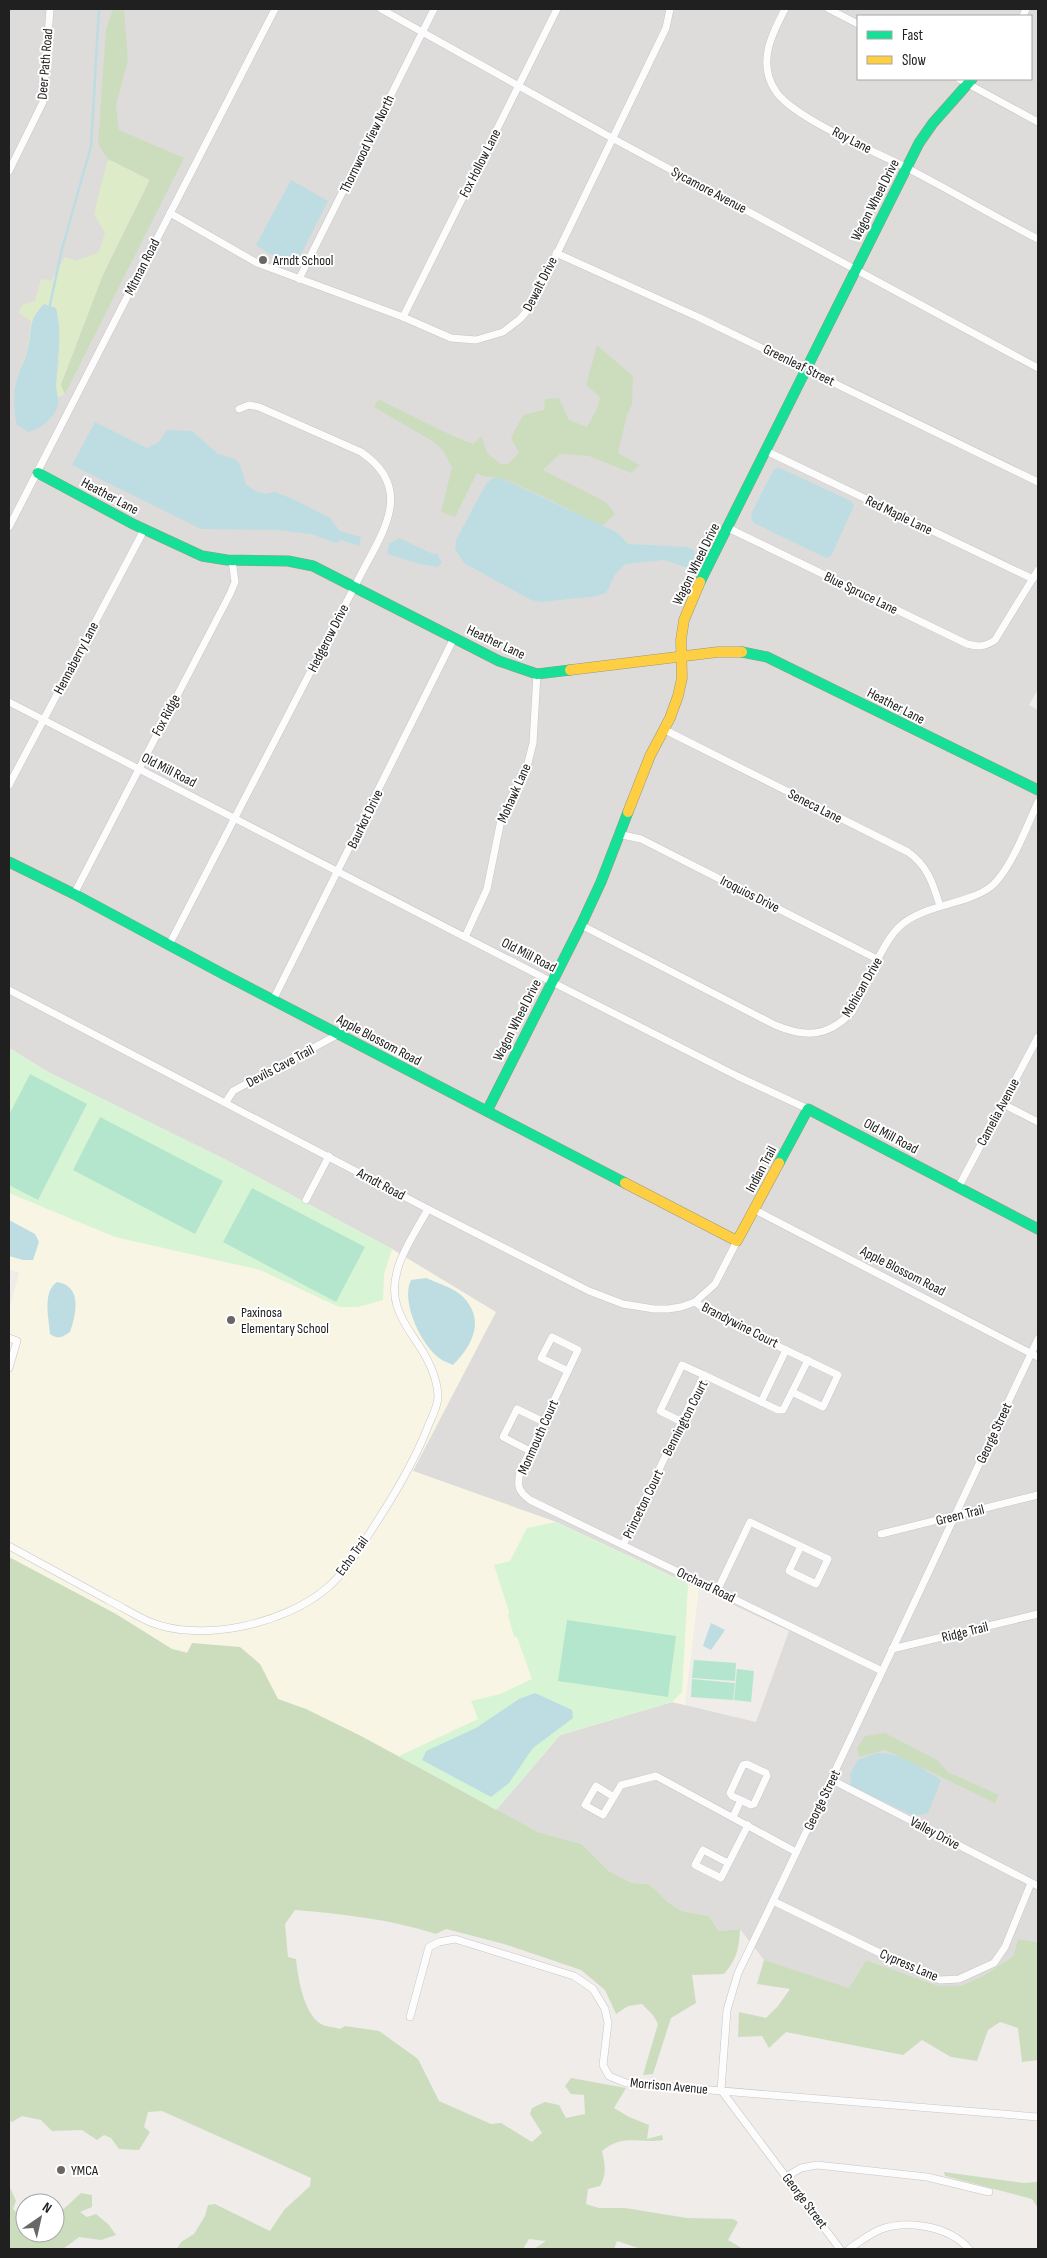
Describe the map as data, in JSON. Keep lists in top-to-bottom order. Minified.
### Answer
{"streets":{"street":["Deer Path Road","Roy Lane","Thornwood View North","Fox Hollow Lane","Sycamore Avenue","Wagon Wheel Drive","Mitman Road","Dewalt Drive","Greenleaf Street","Heather Lane","Red Maple Lane","Blue Spruce Lane","Hedgerow Drive","Hennaberry Lane","Fox Ridge","Old Mill Road","Mohawk Lane","Seneca Lane","Baurkot Drive","Iroquios Drive","Mohican Drive","Apple Blossom Road","Devils Cave Trail","Camelia Avenue","Indian Trail","Arndt Road","Brandywine Court","Bennington Court","George Street","Monmouth Court","Princeton Court","Green Trail","Echo Trail","Orchard Road","Ridge Trail","Valley Drive","Cypress Lane","Morrison Avenue"]},"crossings":[["Roy Lane","Wagon Wheel Drive"],["Thornwood View North","Sycamore Avenue"],["Thornwood View North","Dewalt Drive"],["Fox Hollow Lane","Sycamore Avenue"],["Fox Hollow Lane","Dewalt Drive"],["Sycamore Avenue","Wagon Wheel Drive"],["Sycamore Avenue","Dewalt Drive"],["Wagon Wheel Drive","Greenleaf Street"],["Wagon Wheel Drive","Heather Lane"],["Wagon Wheel Drive","Red Maple Lane"],["Wagon Wheel Drive","Blue Spruce Lane"],["Wagon Wheel Drive","Old Mill Road"],["Wagon Wheel Drive","Seneca Lane"],["Wagon Wheel Drive","Iroquios Drive"],["Wagon Wheel Drive","Mohican Drive"],["Wagon Wheel Drive","Apple Blossom Road"],["Mitman Road","Dewalt Drive"],["Mitman Road","Heather Lane"],["Dewalt Drive","Greenleaf Street"],["Heather Lane","Hedgerow Drive"],["Heather Lane","Hennaberry Lane"],["Heather Lane","Fox Ridge"],["Heather Lane","Mohawk Lane"],["Heather Lane","Baurkot Drive"],["Red Maple Lane","Blue Spruce Lane"],["Hedgerow Drive","Old Mill Road"],["Hedgerow Drive","Apple Blossom Road"],["Hennaberry Lane","Old Mill Road"],["Fox Ridge","Old Mill Road"],["Fox Ridge","Apple Blossom Road"],["Old Mill Road","Mohawk Lane"],["Old Mill Road","Baurkot Drive"],["Old Mill Road","Camelia Avenue"],["Old Mill Road","Indian Trail"],["Seneca Lane","Mohican Drive"],["Baurkot Drive","Apple Blossom Road"],["Iroquios Drive","Mohican Drive"],["Apple Blossom Road","Devils Cave Trail"],["Apple Blossom Road","Indian Trail"],["Apple Blossom Road","Arndt Road"],["Apple Blossom Road","George Street"],["Devils Cave Trail","Arndt Road"],["Indian Trail","Arndt Road"],["Arndt Road","Brandywine Court"],["Arndt Road","Echo Trail"],["Brandywine Court","Bennington Court"],["Bennington Court","Princeton Court"],["George Street","Green Trail"],["George Street","Orchard Road"],["George Street","Ridge Trail"],["George Street","Valley Drive"],["George Street","Cypress Lane"],["George Street","Morrison Avenue"],["Monmouth Court","Orchard Road"],["Princeton Court","Orchard Road"],["Valley Drive","Cypress Lane"]],"places":["Arndt School","Paxinosa Elementary School","YMCA"],"legend":["Fast","Slow"],"north":"top right"}
